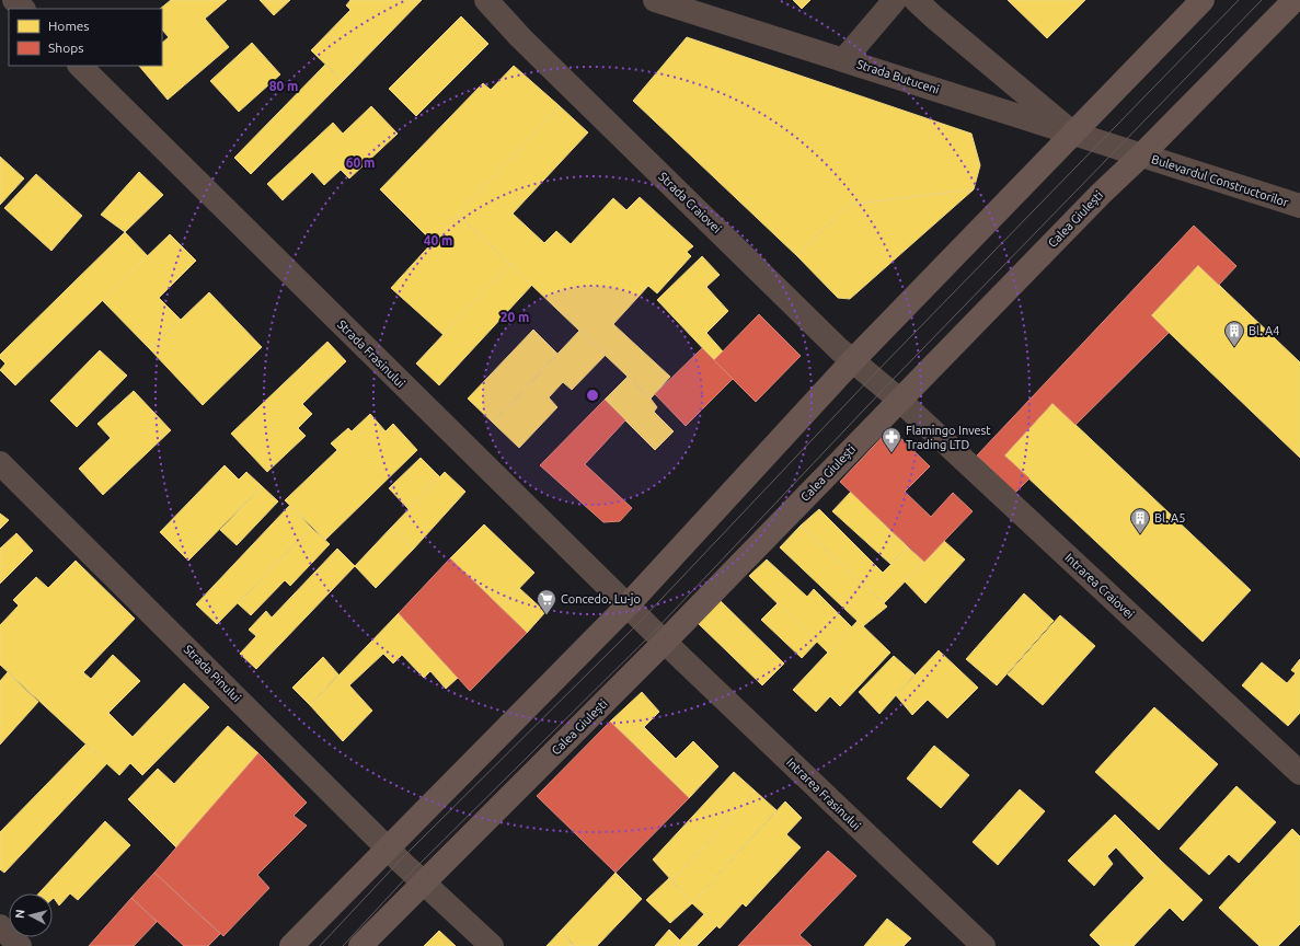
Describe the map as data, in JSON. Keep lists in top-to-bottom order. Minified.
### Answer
{"streets":{"main road":["Calea Giulești"],"street":["Strada Butuceni","Bulevardul Constructorilor","Strada Craiovei","Strada Frasinului","Intrarea Craiovei","Strada Pinului","Intrarea Frasinului"]},"crossings":[["Strada Butuceni","Bulevardul Constructorilor"],["Strada Butuceni","Calea Giulești"],["Bulevardul Constructorilor","Calea Giulești"],["Strada Craiovei","Calea Giulești"],["Strada Craiovei","Intrarea Craiovei"],["Calea Giulești","Strada Frasinului"],["Calea Giulești","Intrarea Craiovei"],["Calea Giulești","Strada Pinului"],["Calea Giulești","Intrarea Frasinului"],["Strada Frasinului","Intrarea Frasinului"]],"places":{"building":["Bl. A4","Bl. A5"],"pharmacy":["Flamingo Invest Trading LTD"],"supermarket":["Concedo. Lu-jo"]},"legend":["Homes","Shops"],"north":"left","rings":["80 m","60 m","40 m","20 m"]}
